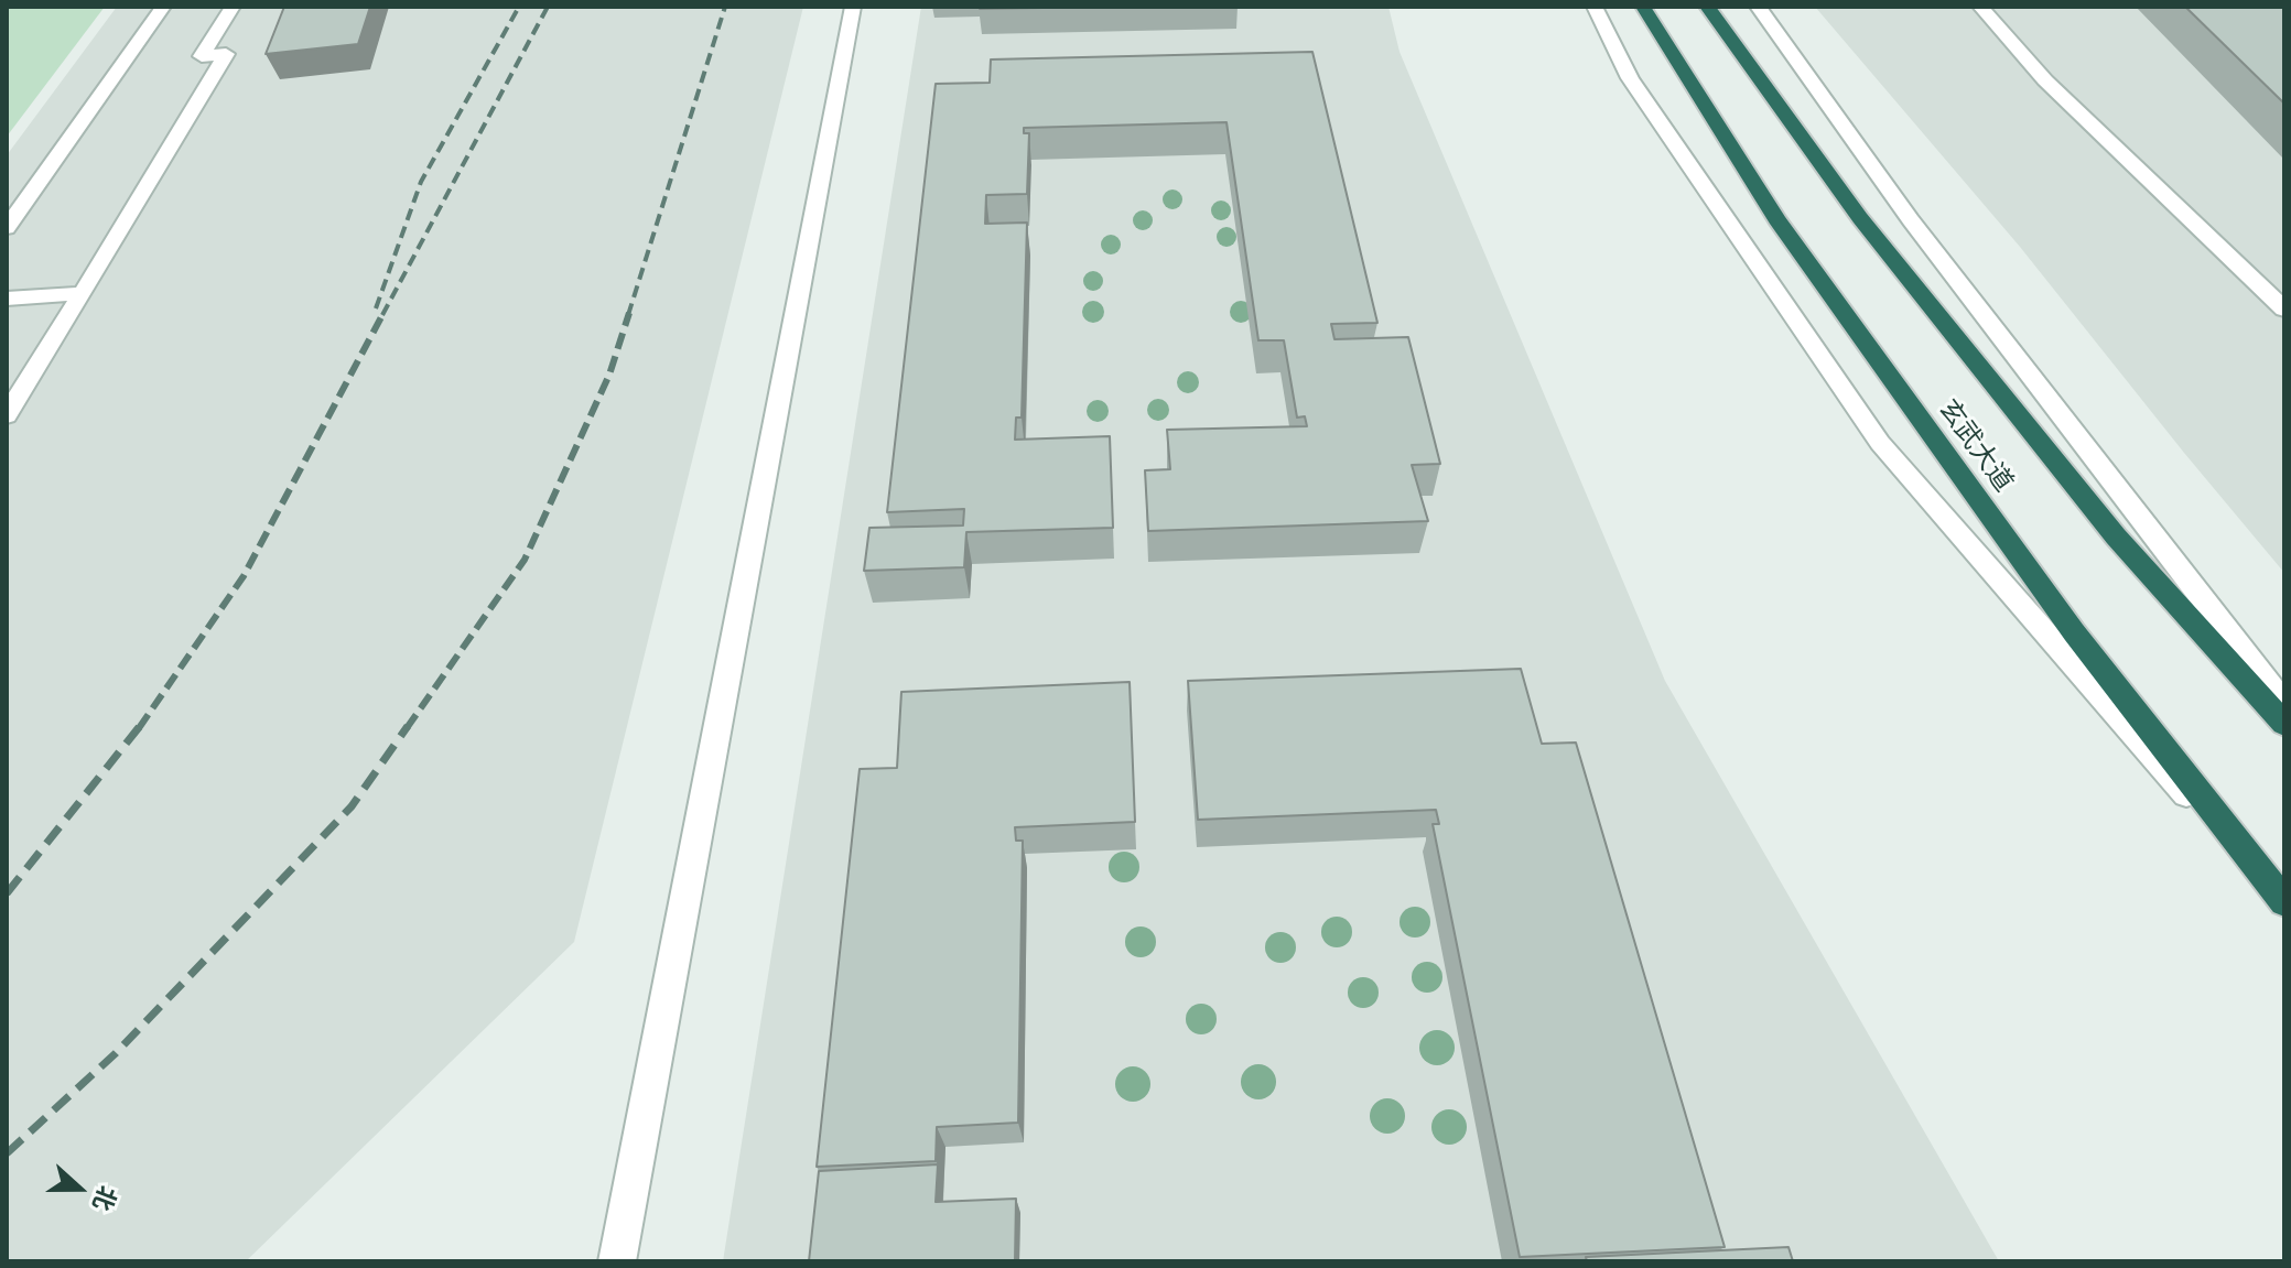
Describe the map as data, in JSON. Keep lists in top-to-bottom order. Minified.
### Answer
{"streets":{"highway":["玄武大道"]},"north":"right"}
